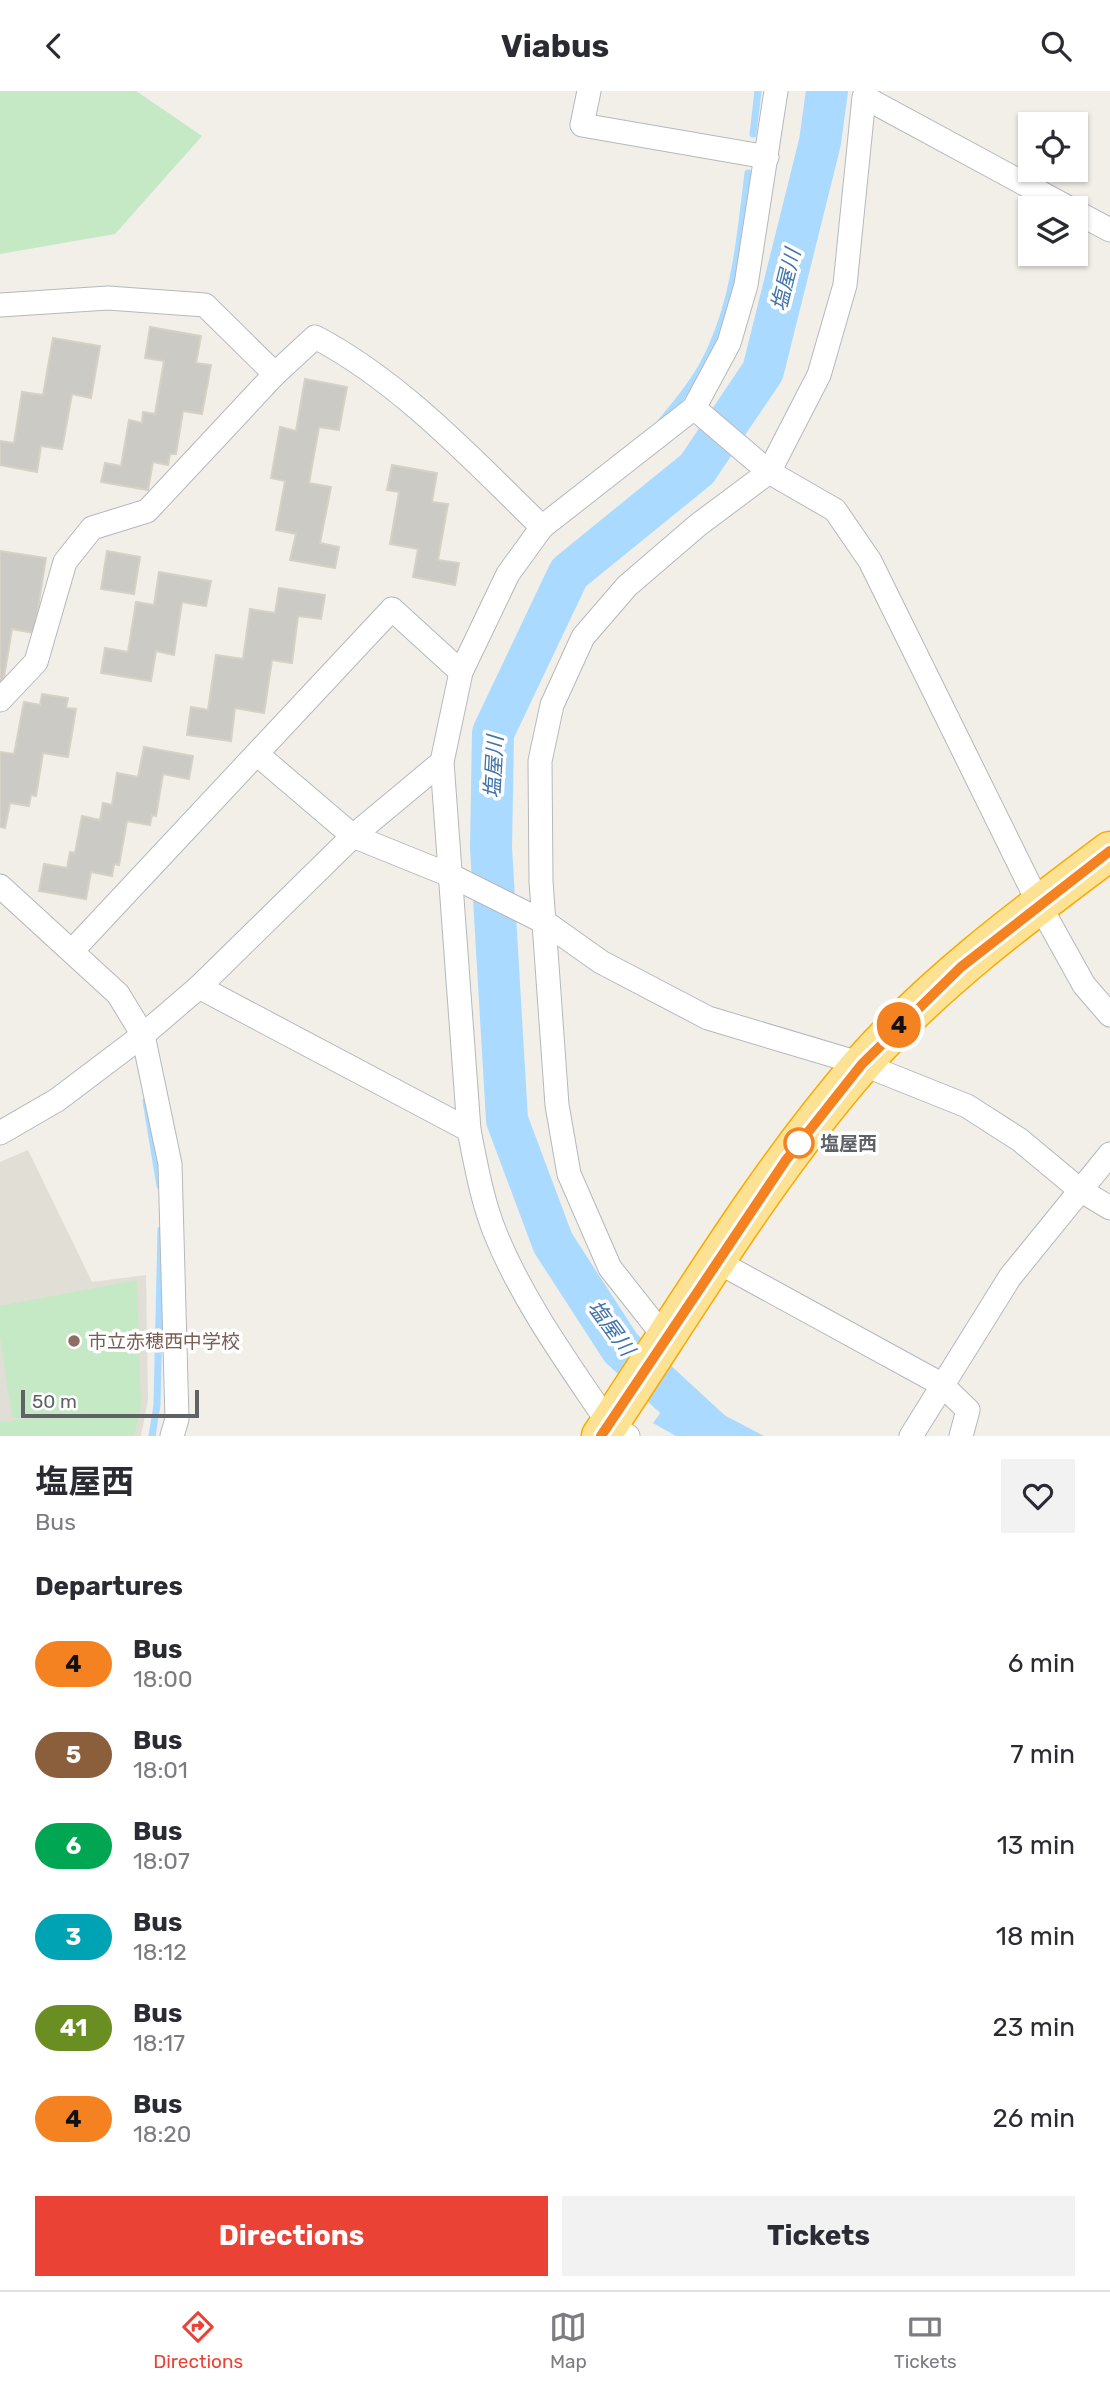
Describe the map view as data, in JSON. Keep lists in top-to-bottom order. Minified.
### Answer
{"water":["塩屋川"],"places":["塩屋西","市立赤穂西中学校"],"lines":["bus line 4"],"scale_bar":"50 m","page":{"header":"Viabus","on_map":"4","scale":"50 m","heading":[["塩屋西","Bus"],"Departures"],"list":[{"mark":"4","name":"Bus","note":"18:00","value":"6 min"},{"mark":"5","name":"Bus","note":"18:01","value":"7 min"},{"mark":"6","name":"Bus","note":"18:07","value":"13 min"},{"mark":"3","name":"Bus","note":"18:12","value":"18 min"},{"mark":"41","name":"Bus","note":"18:17","value":"23 min"},{"mark":"4","name":"Bus","note":"18:20","value":"26 min"}],"buttons":["Directions","Tickets"],"tabs":["Directions","Map","Tickets"]}}
